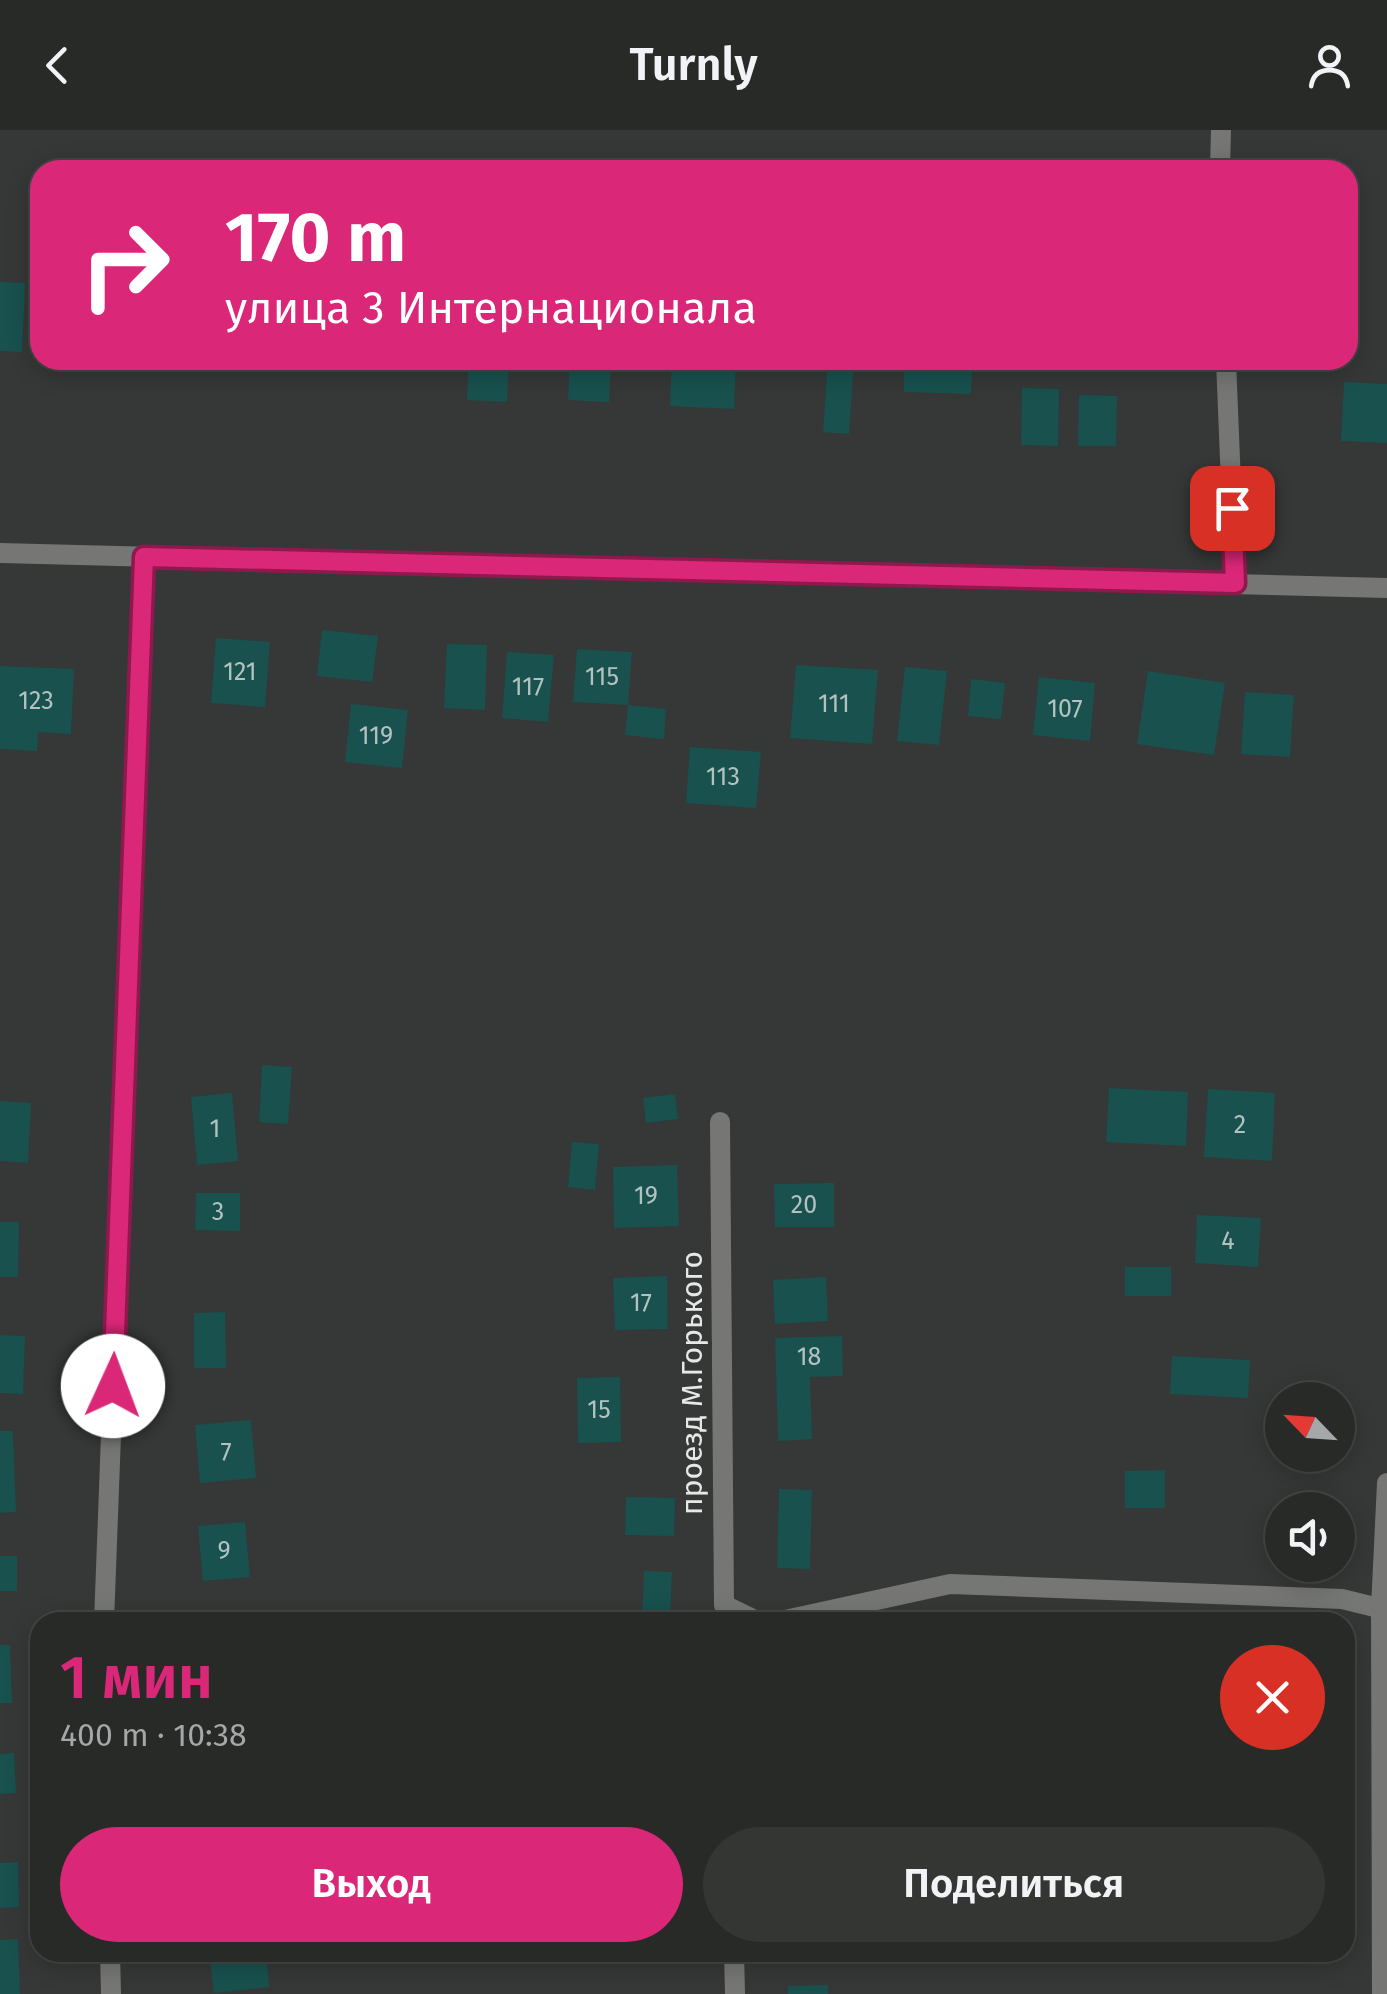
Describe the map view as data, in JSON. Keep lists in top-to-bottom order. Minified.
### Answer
{"streets":{"street":["проезд М.Горького"]},"house_numbers":["121","115","117","123","111","107","119","113","2","1","19","20","3","4","17","18","15","7","9"],"north":"top left","page":{"header":"Turnly","turn":["170 m","улица 3 Интернационала"],"heading":["1 мин","400 m · 10:38"],"buttons":["Выход","Поделиться"]}}
